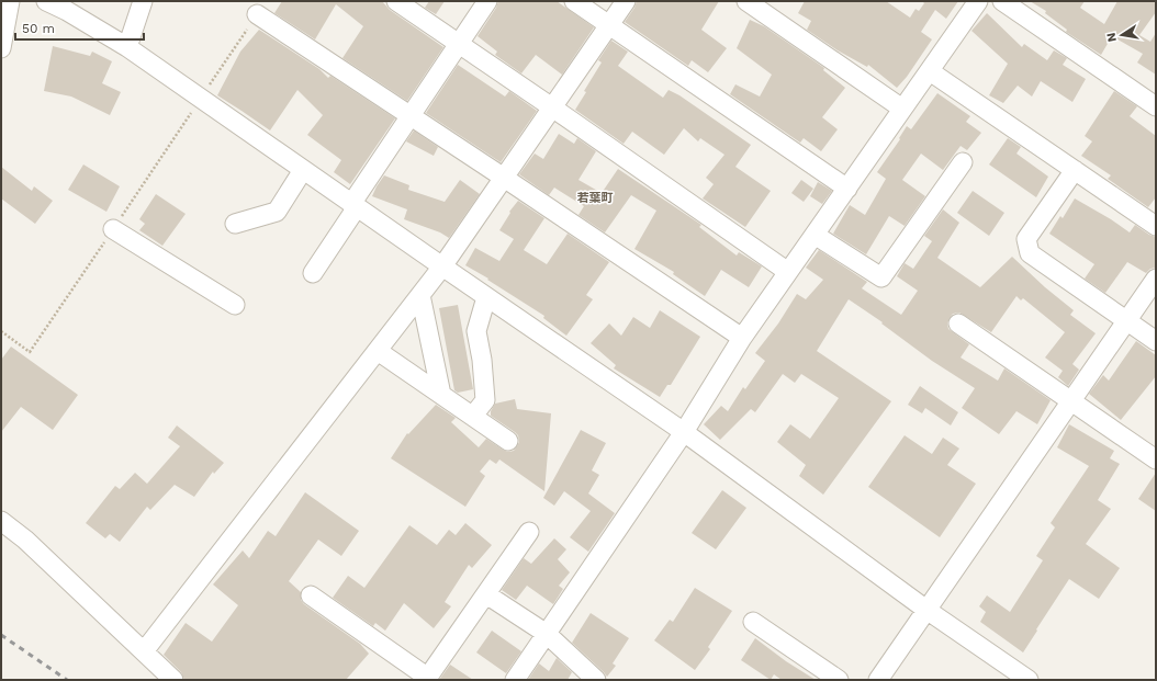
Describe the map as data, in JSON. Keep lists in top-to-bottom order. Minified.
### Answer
{"districts":["若葉町"],"scale_bar":"50 m","north":"left"}
